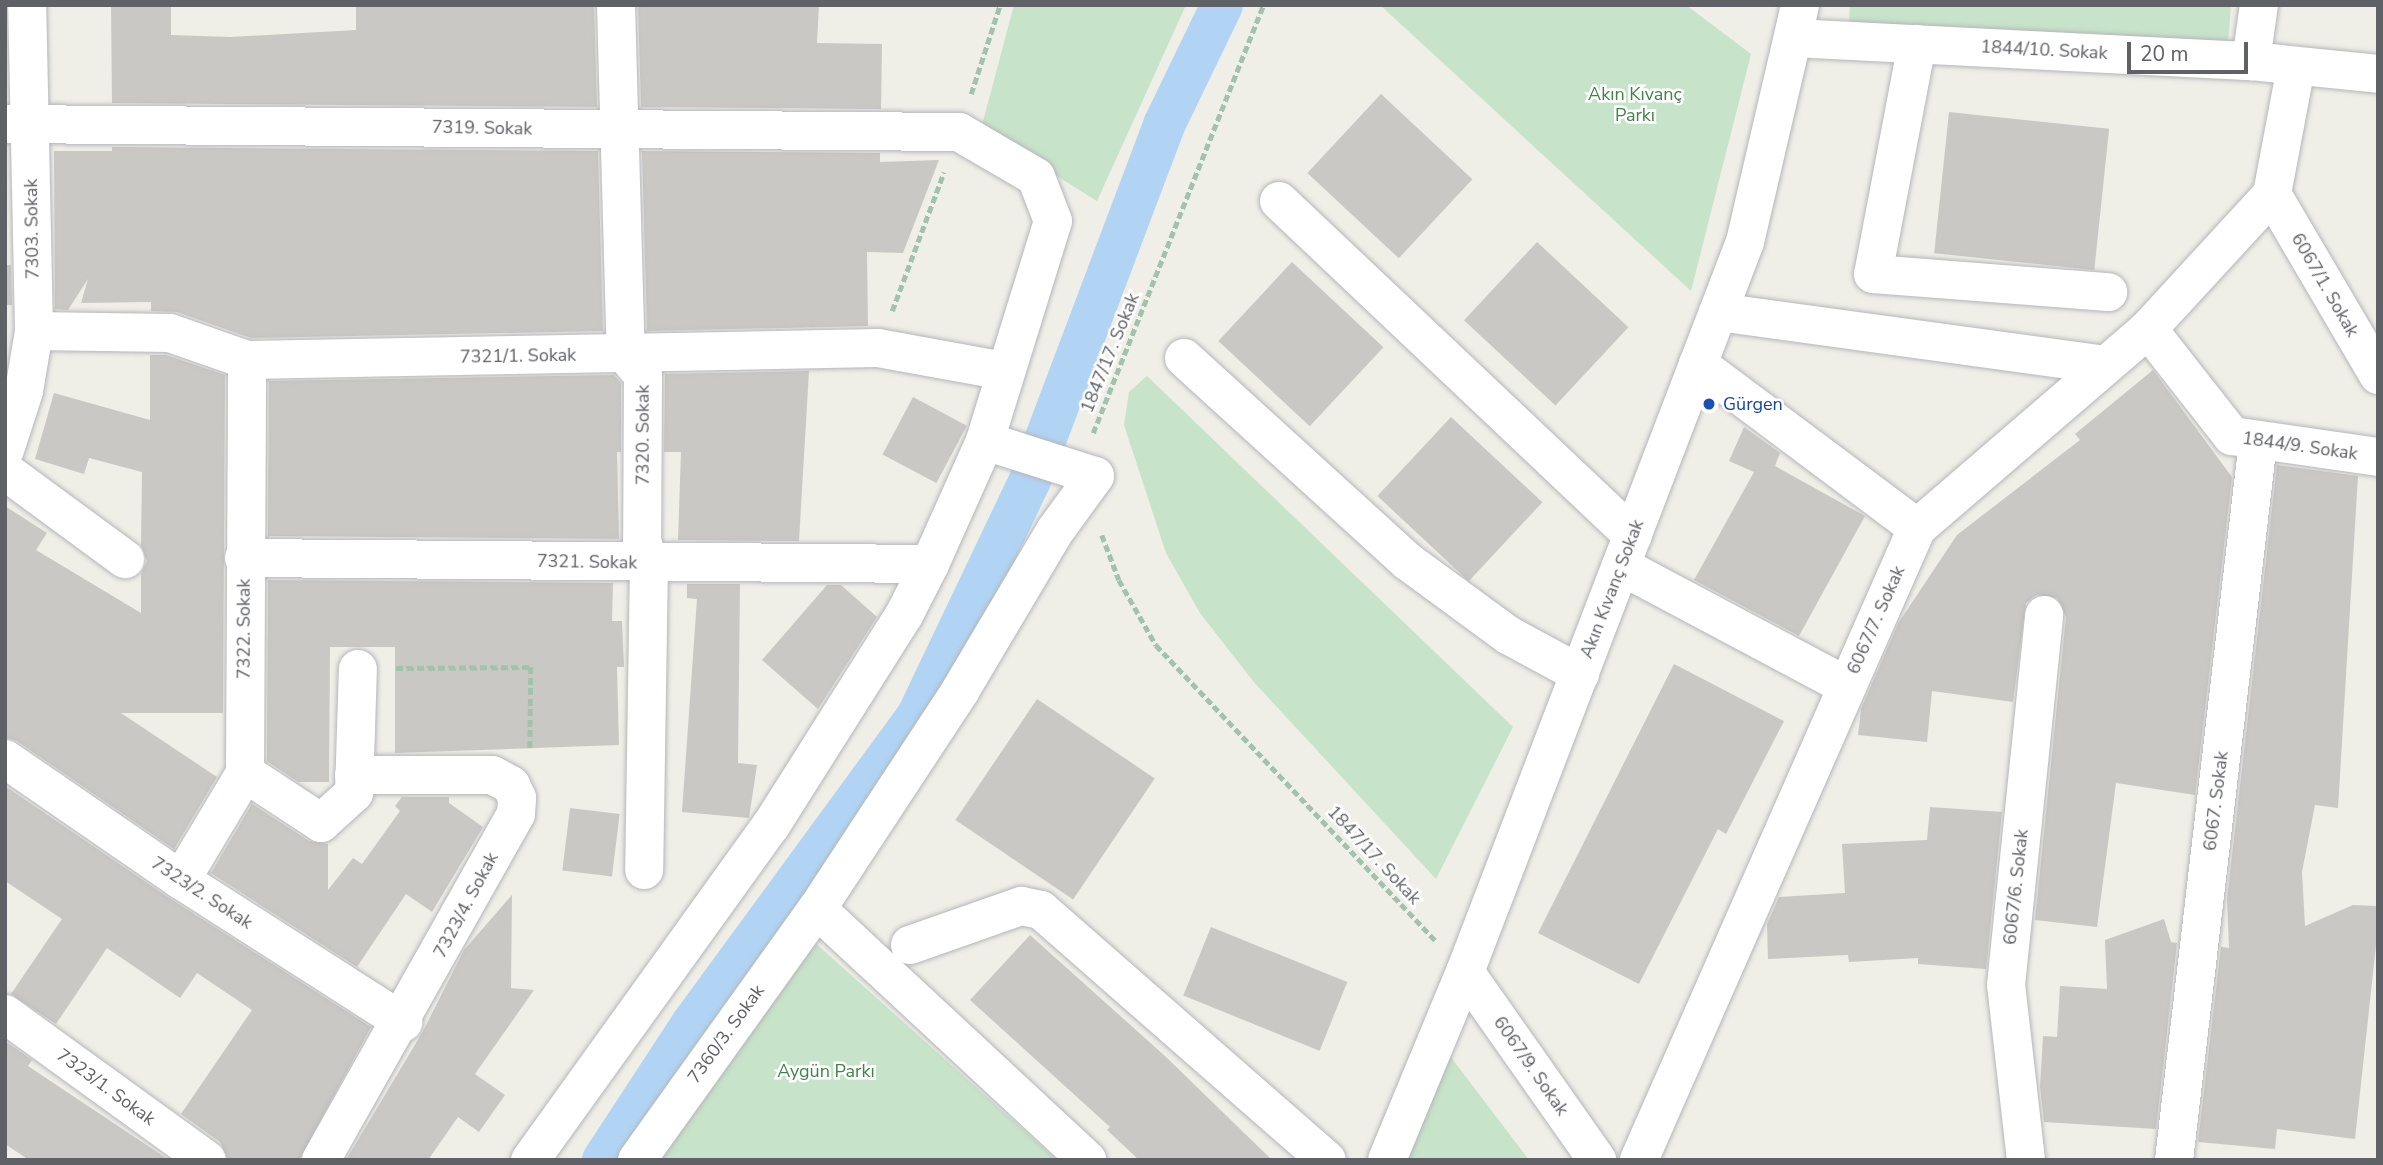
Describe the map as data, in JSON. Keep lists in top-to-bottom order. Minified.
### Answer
{"streets":{"street":["1844/10. Sokak","7319. Sokak","7303. Sokak","6067/1. Sokak","7321/1. Sokak","7320. Sokak","1844/9. Sokak","7321. Sokak","Akın Kıvanç Sokak","6067/7. Sokak","7322. Sokak","6067. Sokak","6067/6. Sokak","7323/2. Sokak","7323/4. Sokak","7360/3. Sokak","6067/9. Sokak","7323/1. Sokak"],"path":["1847/17. Sokak"]},"crossings":[["1844/10. Sokak","Akın Kıvanç Sokak"],["7319. Sokak","7303. Sokak"],["7319. Sokak","7320. Sokak"],["7303. Sokak","7321/1. Sokak"],["6067/1. Sokak","6067/7. Sokak"],["1847/17. Sokak","Akın Kıvanç Sokak"],["1847/17. Sokak","7360/3. Sokak"],["1847/17. Sokak","6067/9. Sokak"],["7321/1. Sokak","7320. Sokak"],["7321/1. Sokak","7322. Sokak"],["7320. Sokak","7321. Sokak"],["1844/9. Sokak","6067/7. Sokak"],["1844/9. Sokak","6067. Sokak"],["7321. Sokak","7322. Sokak"],["Akın Kıvanç Sokak","6067/9. Sokak"],["7323/2. Sokak","7323/4. Sokak"]],"parks":["Akın Kıvanç Parkı","Aygün Parkı"],"places":["Gürgen"],"scale_bar":"20 m"}
